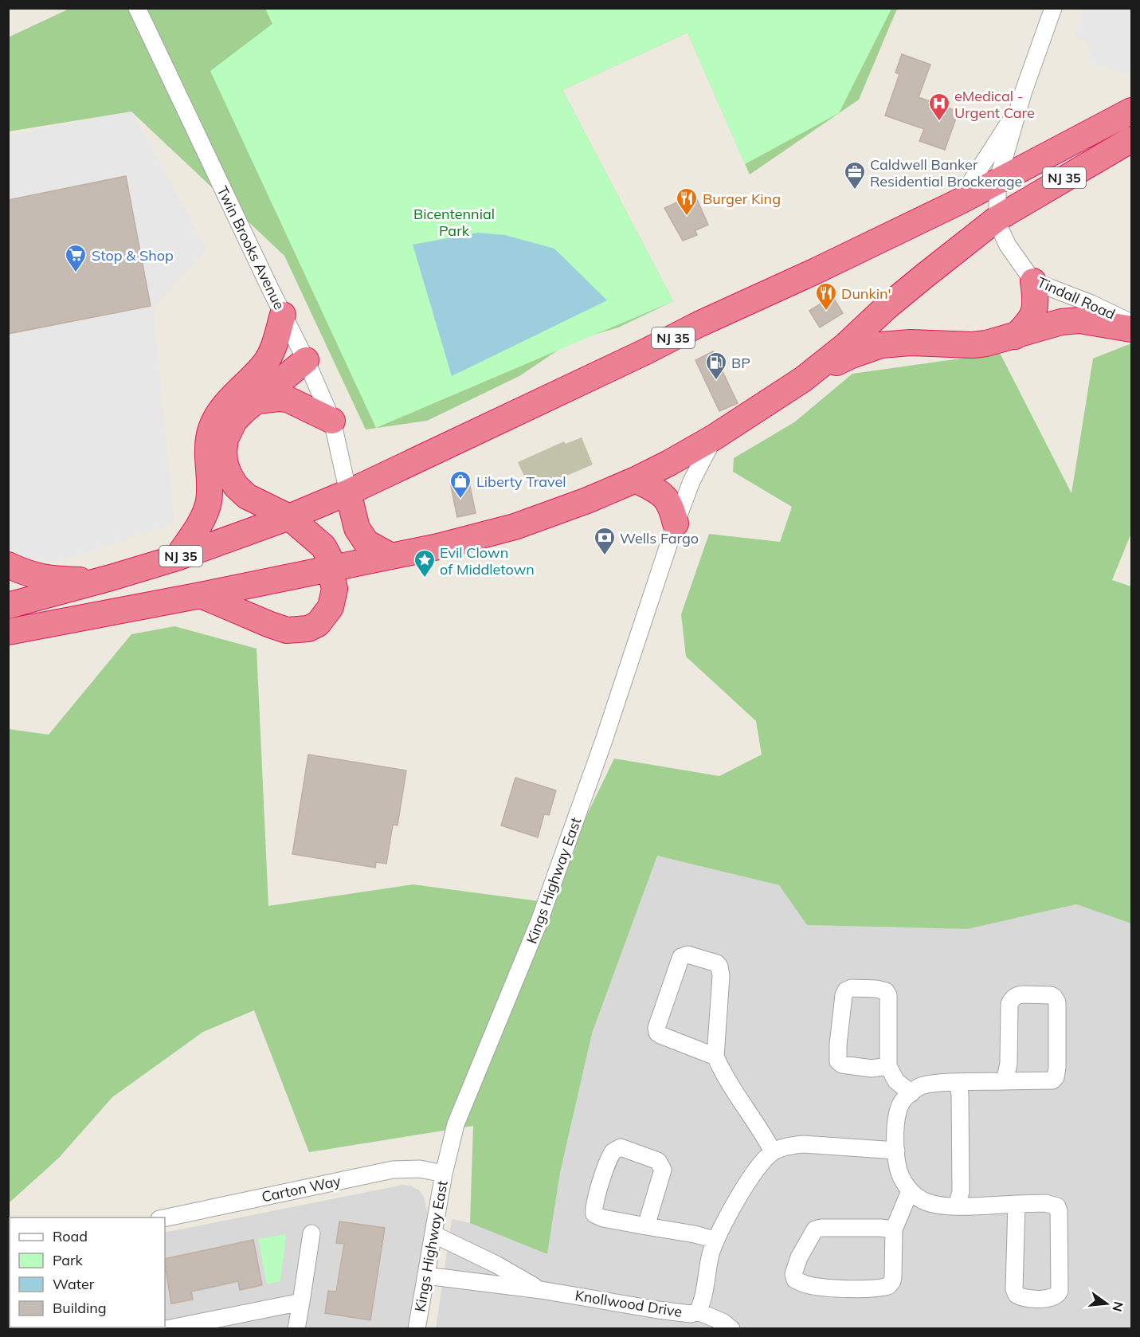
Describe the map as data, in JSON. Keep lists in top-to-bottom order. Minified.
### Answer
{"streets":{"highway":["NJ 35"],"street":["Twin Brooks Avenue","Tindall Road","Kings Highway East","Carton Way","Knollwood Drive"]},"crossings":[["NJ 35","Twin Brooks Avenue"],["NJ 35","Tindall Road"],["NJ 35","Kings Highway East"],["Kings Highway East","Carton Way"],["Kings Highway East","Knollwood Drive"]],"parks":["Bicentennial Park"],"places":{"hospital":["eMedical - Urgent Care"],"office":["Caldwell Banker Residential Brockerage"],"restaurant":["Burger King","Dunkin'"],"supermarket":["Stop & Shop"],"fuel station":["BP"],"shop":["Liberty Travel"],"bank":["Wells Fargo"],"place":["Evil Clown of Middletown"]},"legend":["Road","Park","Water","Building"],"north":"right"}
